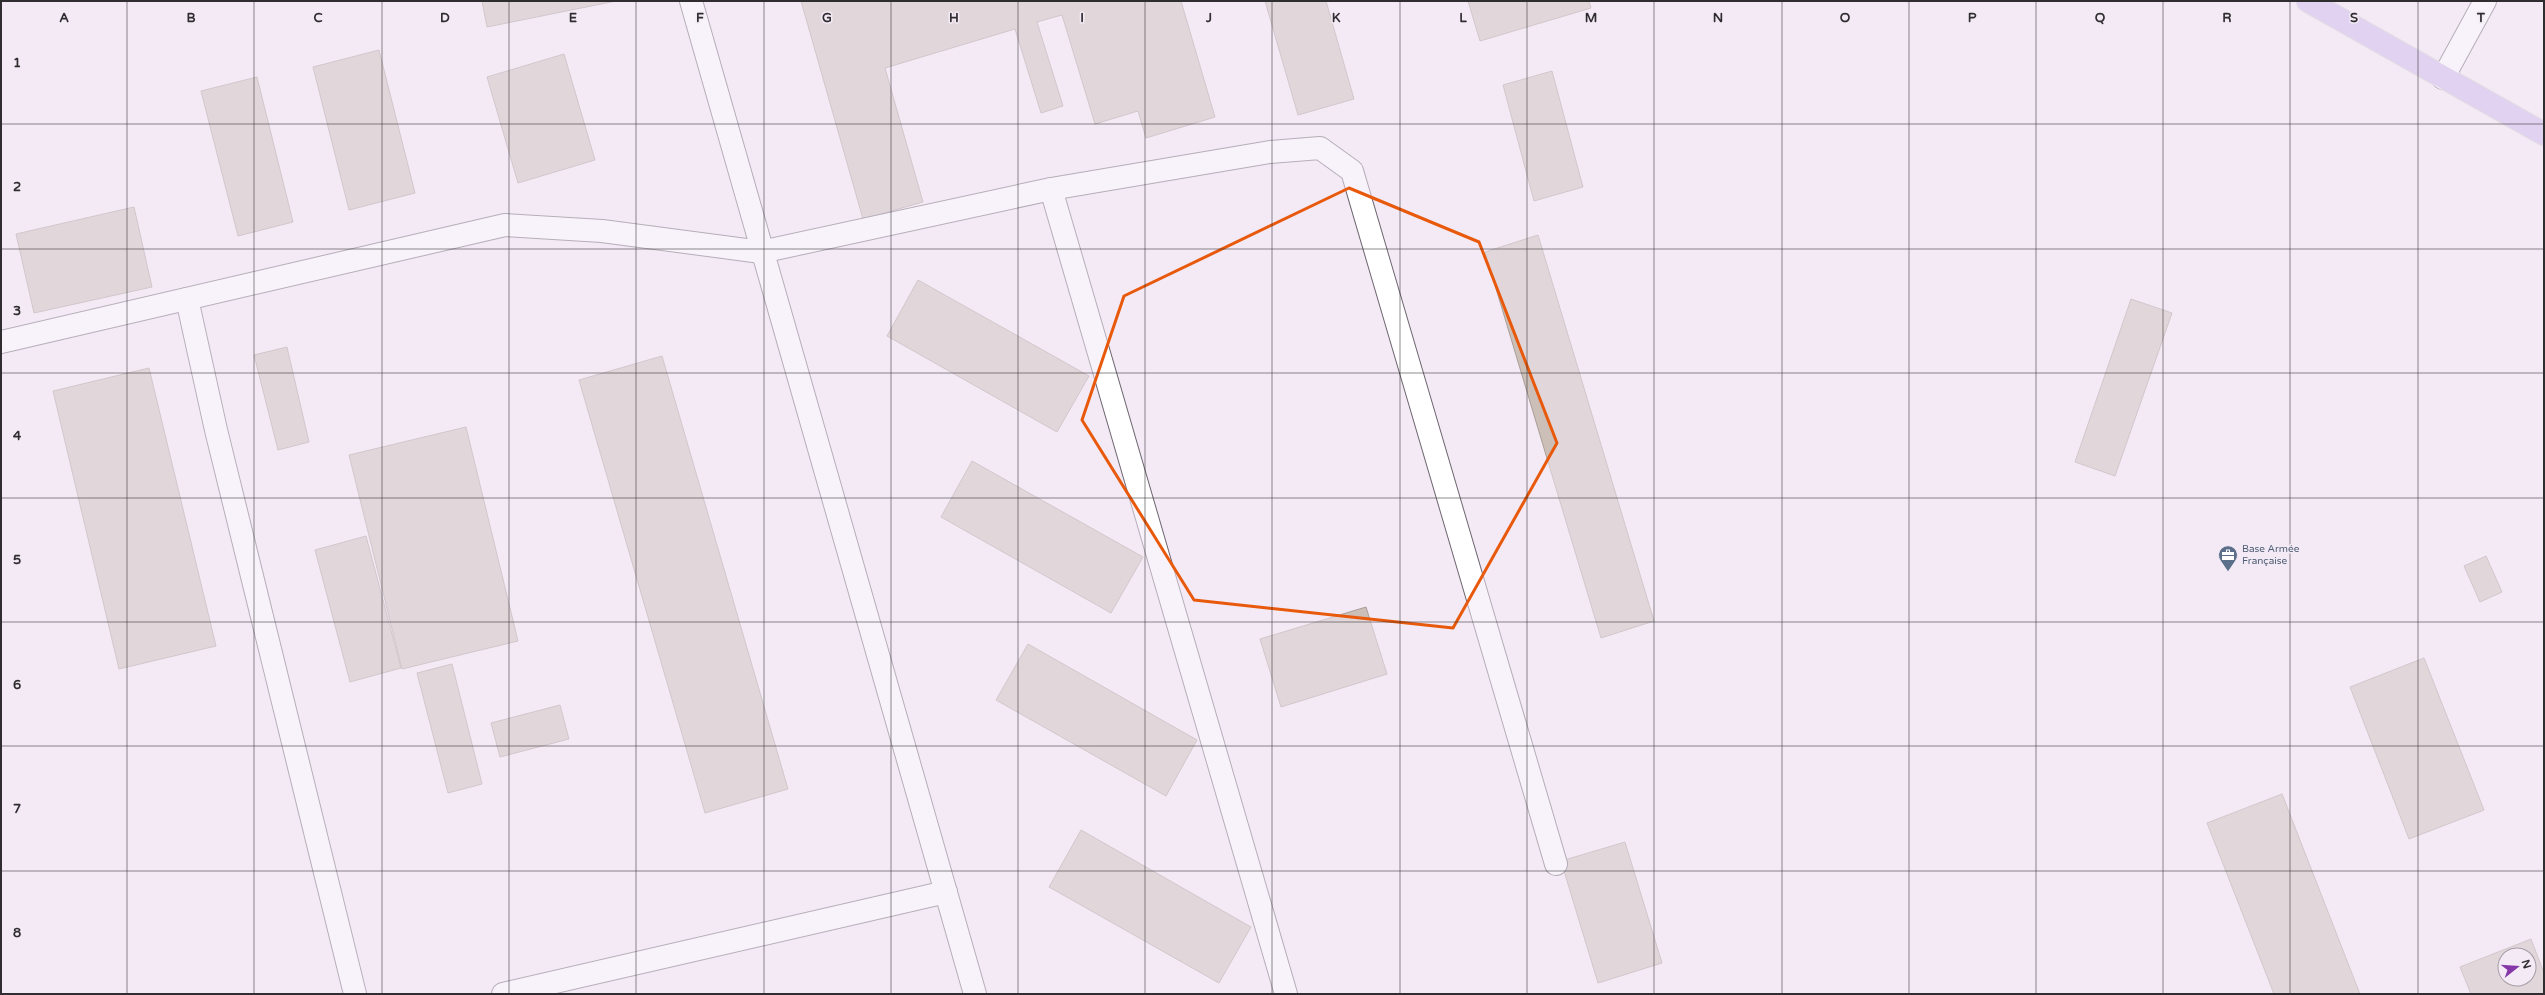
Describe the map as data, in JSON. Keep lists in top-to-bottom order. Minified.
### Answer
{"places":{"office":["Base Armée Française"]},"north":"right","grid":{"columns":["A","B","C","D","E","F","G","H","I","J","K","L","M","N","O","P","Q","R","S","T"],"rows":["1","2","3","4","5","6","7","8"]}}
